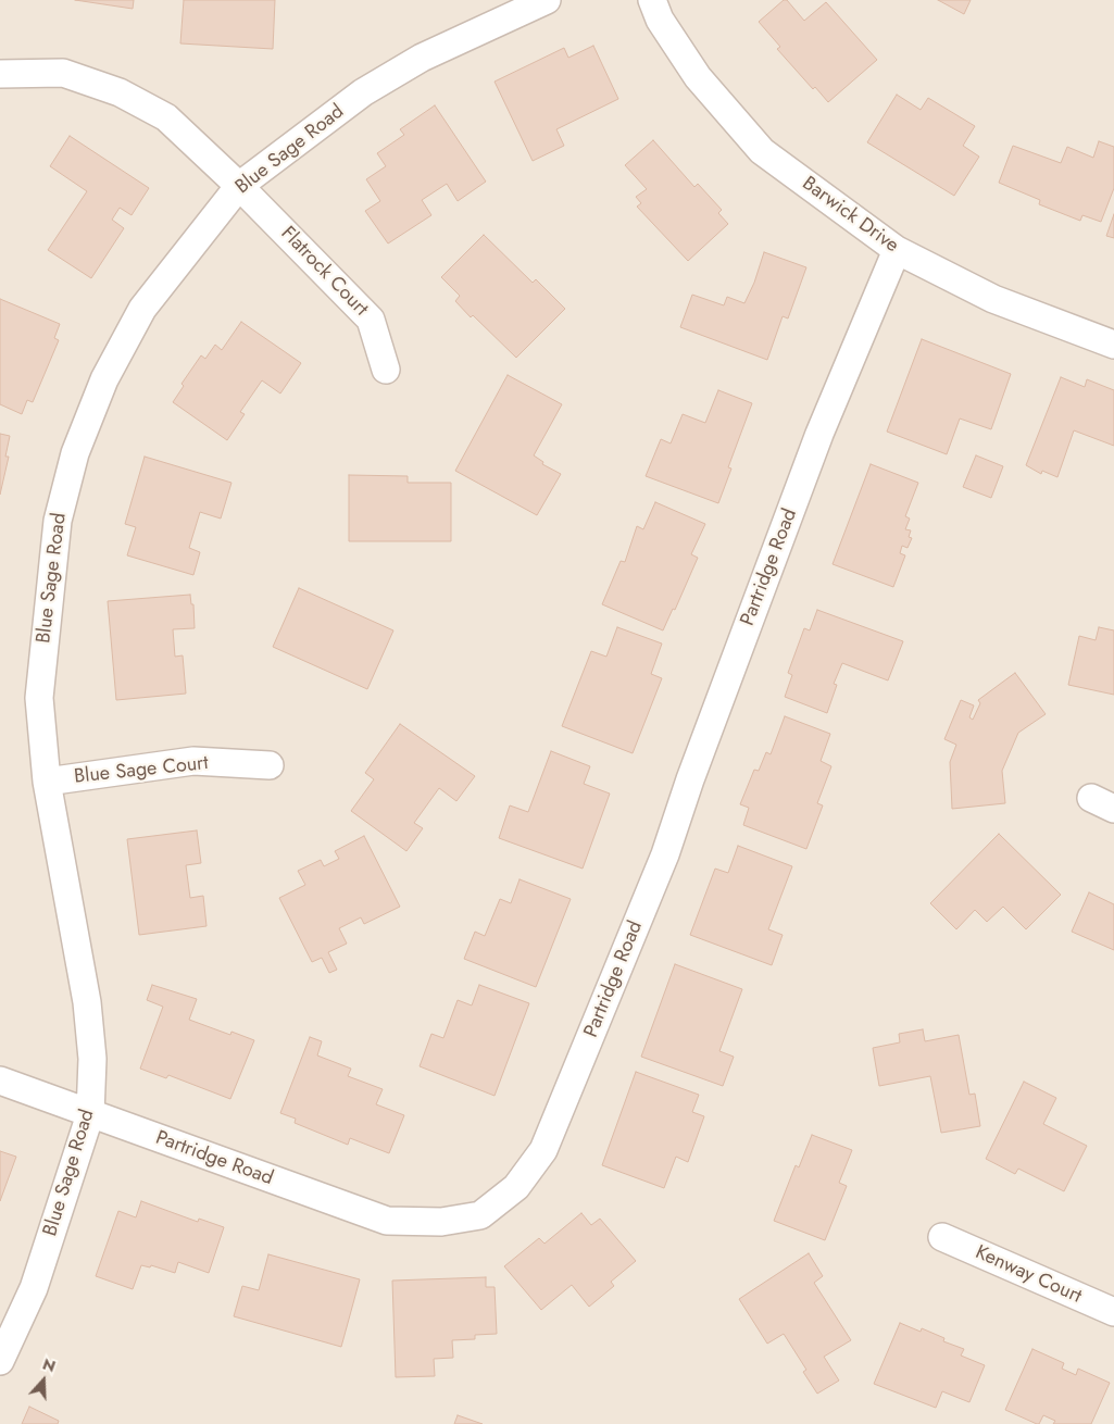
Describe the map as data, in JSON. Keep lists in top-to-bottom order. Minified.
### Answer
{"streets":{"street":["Blue Sage Road","Barwick Drive","Flatrock Court","Partridge Road","Blue Sage Court","Kenway Court"]},"crossings":[["Blue Sage Road","Flatrock Court"],["Blue Sage Road","Partridge Road"],["Blue Sage Road","Blue Sage Court"],["Barwick Drive","Partridge Road"]],"north":"top"}
